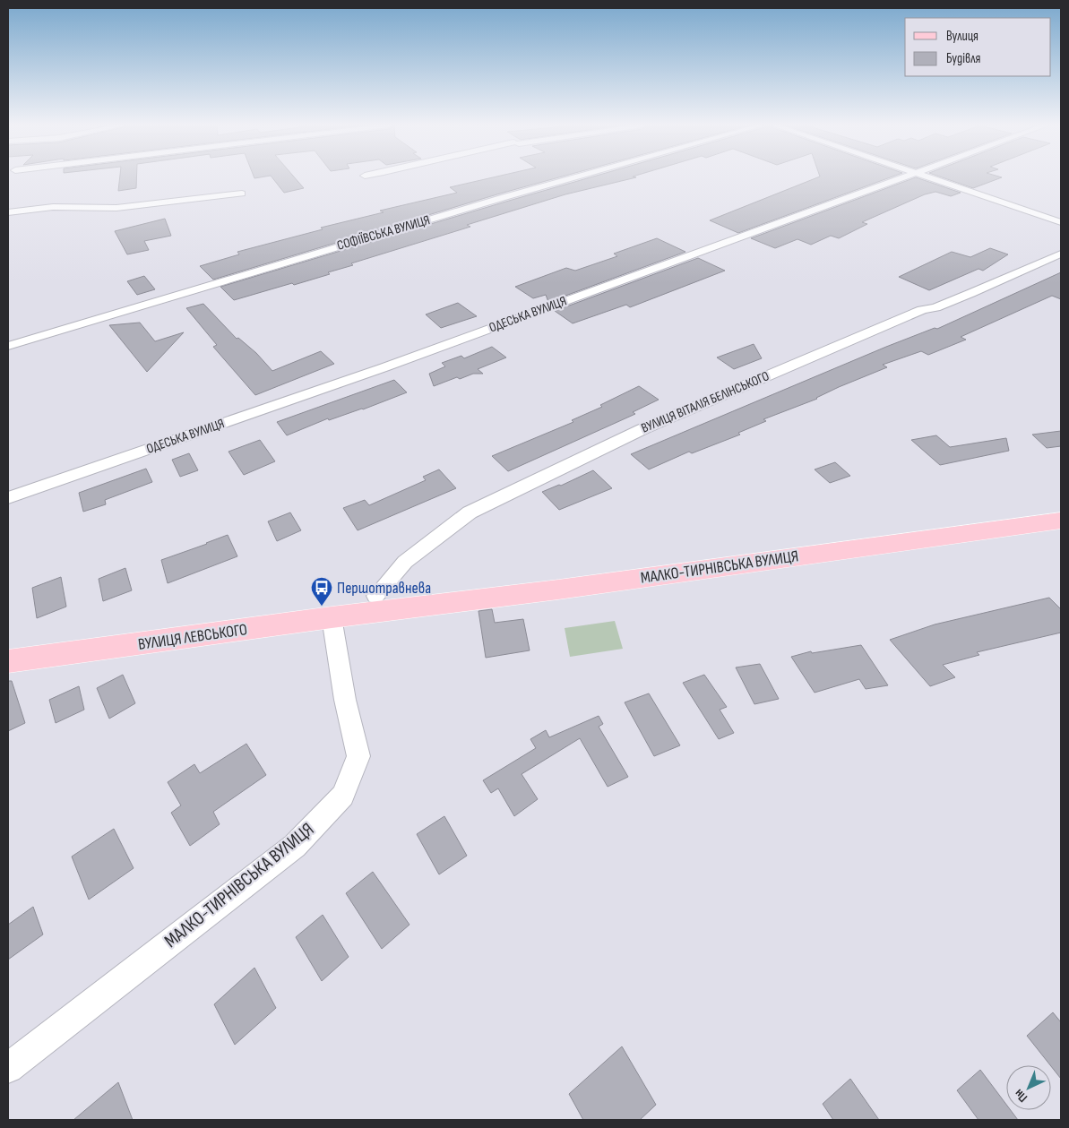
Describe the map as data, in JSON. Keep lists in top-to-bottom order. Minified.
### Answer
{"streets":{"main road":["МАЛКО-ТИРНІВСЬКА ВУЛИЦЯ","ВУЛИЦЯ ЛЕВСЬКОГО"],"street":["СОФІЇВСЬКА ВУЛИЦЯ","ОДЕСЬКА ВУЛИЦЯ","ВУЛИЦЯ ВІТАЛІЯ БЕЛІНСЬКОГО"]},"crossings":[["ВУЛИЦЯ ВІТАЛІЯ БЕЛІНСЬКОГО","МАЛКО-ТИРНІВСЬКА ВУЛИЦЯ"],["ВУЛИЦЯ ВІТАЛІЯ БЕЛІНСЬКОГО","ВУЛИЦЯ ЛЕВСЬКОГО"],["МАЛКО-ТИРНІВСЬКА ВУЛИЦЯ","ВУЛИЦЯ ЛЕВСЬКОГО"]],"places":{"bus stop":["Першотравнева"]},"legend":["Вулиця","Будівля"],"north":"bottom left"}
